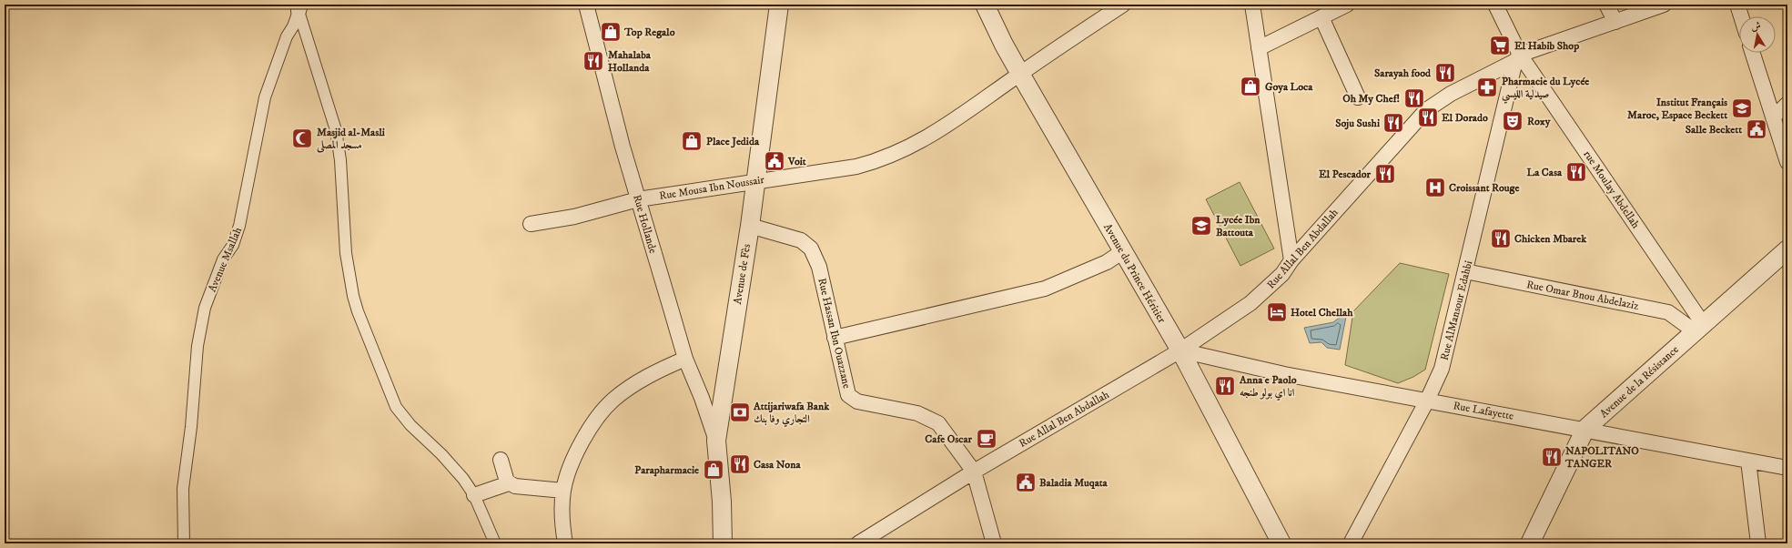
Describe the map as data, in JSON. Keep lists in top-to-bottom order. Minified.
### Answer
{"streets":{"street":["Rue Mousa Ibn Noussair","rue Moulay Abdellah","Rue Hollande","Rue Allal Ben Abdallah","Avenue Msallah","Avenue du Prince Héritier","Avenue de Fès","Rue Omar Bnou Abdelaziz","Rue AlMansour Edahbi","Rue Hassan Ibn Ouazzane","Avenue de la Résistance","Rue Lafayette"]},"crossings":[["Rue Mousa Ibn Noussair","Rue Hollande"],["Rue Mousa Ibn Noussair","Avenue du Prince Héritier"],["Rue Mousa Ibn Noussair","Avenue de Fès"],["rue Moulay Abdellah","Rue Allal Ben Abdallah"],["rue Moulay Abdellah","Rue Omar Bnou Abdelaziz"],["rue Moulay Abdellah","Rue AlMansour Edahbi"],["rue Moulay Abdellah","Avenue de la Résistance"],["Rue Hollande","Avenue de Fès"],["Rue Allal Ben Abdallah","Avenue du Prince Héritier"],["Rue Allal Ben Abdallah","Rue AlMansour Edahbi"],["Rue Allal Ben Abdallah","Rue Hassan Ibn Ouazzane"],["Rue Allal Ben Abdallah","Rue Lafayette"],["Avenue du Prince Héritier","Rue Lafayette"],["Avenue de Fès","Rue Hassan Ibn Ouazzane"],["Rue Omar Bnou Abdelaziz","Rue AlMansour Edahbi"],["Rue Omar Bnou Abdelaziz","Avenue de la Résistance"],["Rue AlMansour Edahbi","Rue Lafayette"],["Avenue de la Résistance","Rue Lafayette"]],"places":{"shop":["Top Regalo","Goya Loca","Place Jedida","Parapharmacie"],"supermarket":["El Habib Shop"],"restaurant":["Mahalaba Hollanda","Sarayah food","Oh My Chef!","El Dorado","Soju Sushi","La Casa","El Pescador","Chicken Mbarek","Anna e Paolo انا اي بولو طنجه","NAPOLITANO TANGER","Casa Nona"],"pharmacy":["Pharmacie du Lycée صيدلية الليسي"],"school or university":["Institut Français Maroc, Espace Beckett","Lycée Ibn Battouta"],"theatre":["Roxy"],"public building":["Salle Beckett","Voit","Baladia Muqata"],"mosque":["Masjid al-Masli مسجد المصلى"],"hospital":["Croissant Rouge"],"hotel":["Hotel Chellah"],"bank":["Attijariwafa Bank التجاري وفا بنك"],"cafe":["Cafe Oscar"]},"north":"top"}
